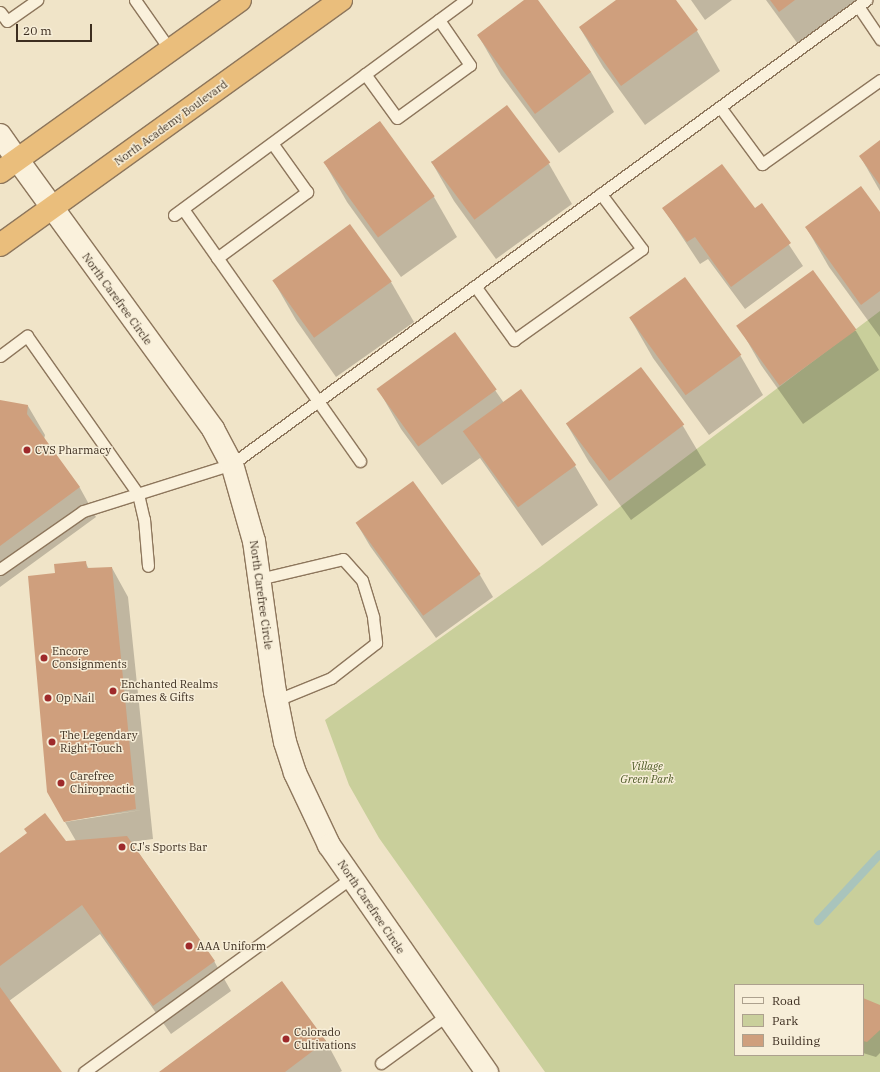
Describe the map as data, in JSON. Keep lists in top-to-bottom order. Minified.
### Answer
{"streets":{"highway":["North Academy Boulevard"],"main road":["North Carefree Circle"]},"crossings":[["North Academy Boulevard","North Carefree Circle"]],"parks":["Village Green Park"],"places":["CVS Pharmacy","Encore Consignments","Enchanted Realms Games & Gifts","Op Nail","The Legendary Right Touch","Carefree Chiropractic","CJ's Sports Bar","AAA Uniform","Colorado Cultivations"],"legend":["Road","Park","Building"],"scale_bar":"20 m"}
